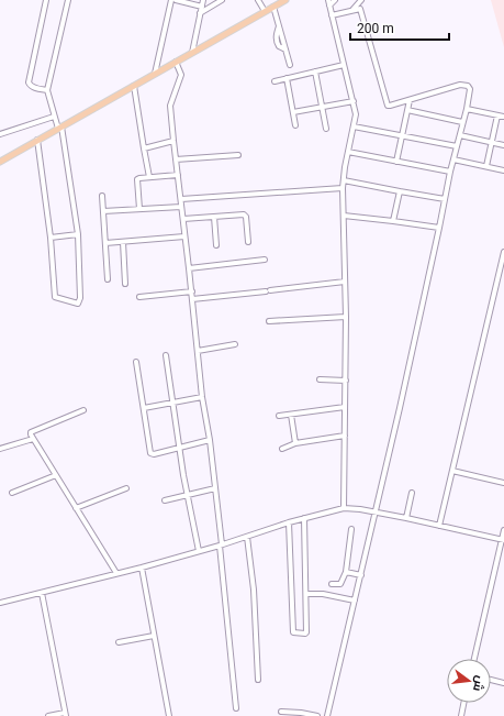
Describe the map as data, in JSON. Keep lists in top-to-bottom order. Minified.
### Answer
{"scale_bar":"200 m","north":"right"}
